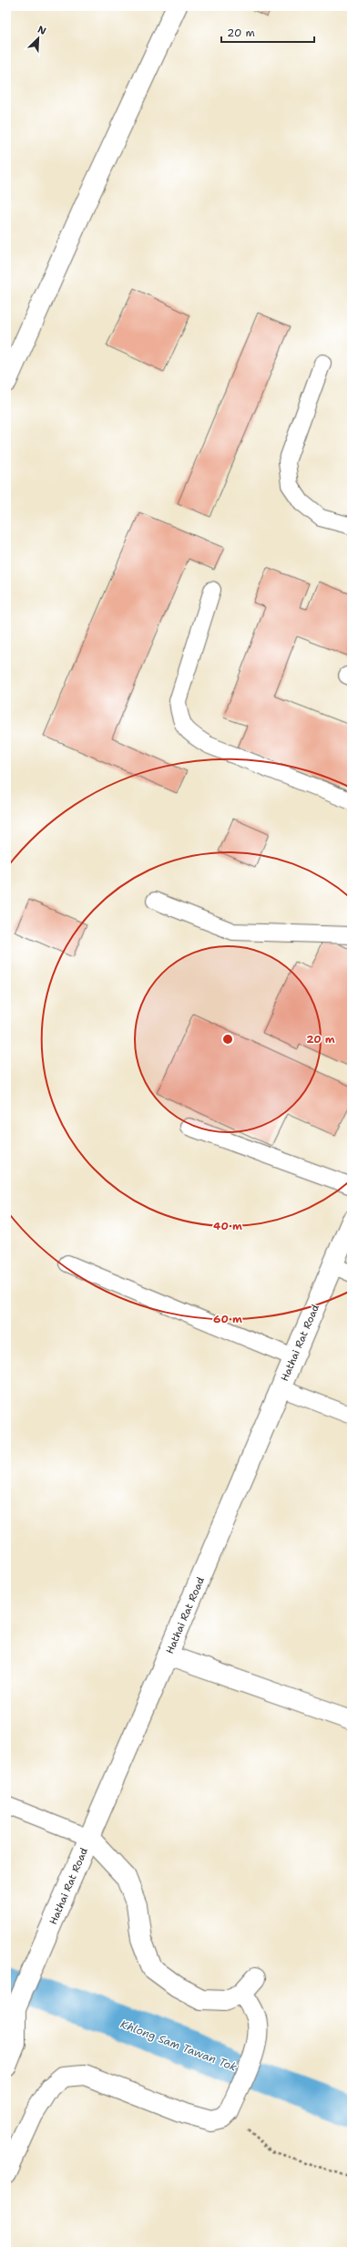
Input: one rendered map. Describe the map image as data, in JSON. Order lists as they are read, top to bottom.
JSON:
{
  "streets": {
    "street": ["Hathai Rat Road"]
  },
  "water": ["Khlong Sam Tawan Tok"],
  "scale_bar": "20 m",
  "north": "top right",
  "rings": ["20 m", "40 m", "60 m"]
}
